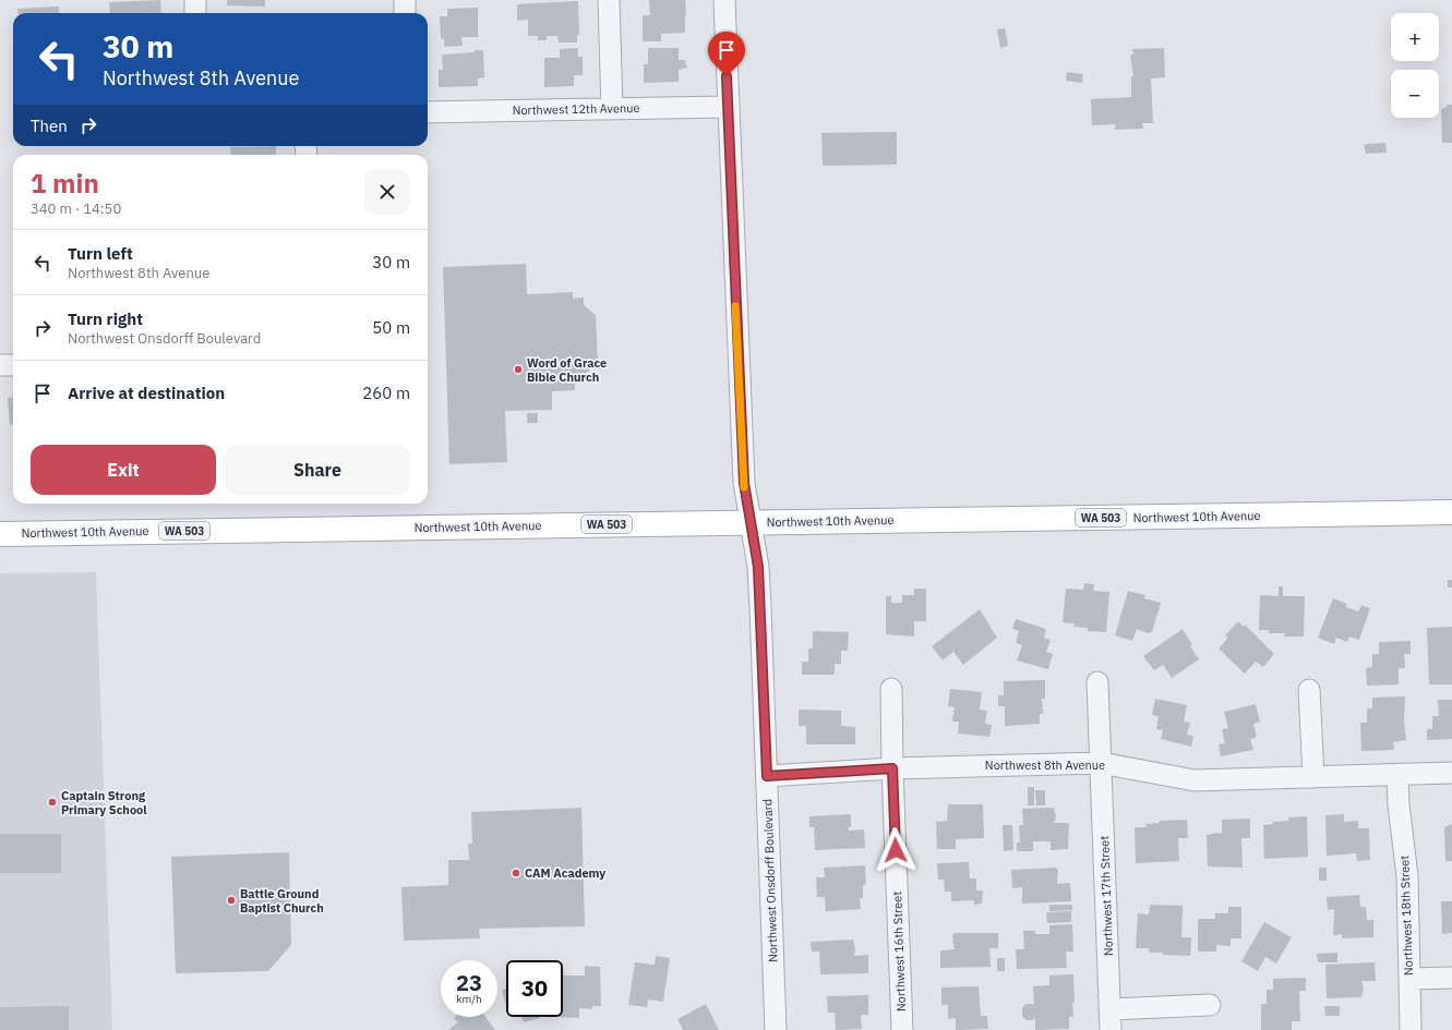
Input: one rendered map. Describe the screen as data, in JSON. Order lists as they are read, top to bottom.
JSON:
{
  "streets": {
    "main road": ["Northwest 10th Avenue", "WA 503"],
    "street": [
      "Northwest 12th Avenue",
      "Northwest 8th Avenue",
      "Northwest Onsdorff Boulevard",
      "Northwest 17th Street",
      "Northwest 18th Street",
      "Northwest 16th Street"
    ]
  },
  "crossings": [
    ["Northwest 12th Avenue", "Northwest Onsdorff Boulevard"],
    ["Northwest 10th Avenue", "Northwest Onsdorff Boulevard"],
    ["Northwest 8th Avenue", "Northwest Onsdorff Boulevard"],
    ["Northwest 8th Avenue", "Northwest 17th Street"],
    ["Northwest 8th Avenue", "Northwest 18th Street"],
    ["Northwest 8th Avenue", "Northwest 16th Street"]
  ],
  "places": [
    "Word of Grace Bible Church",
    "Captain Strong Primary School",
    "CAM Academy",
    "Battle Ground Baptist Church"
  ],
  "page": {
    "map_buttons": ["+", "−"],
    "turn": ["30 m", "Northwest 8th Avenue"],
    "then": "Then",
    "heading": ["1 min", "340 m · 14:50"],
    "list": [
      {
        "name": "Turn left",
        "note": "Northwest 8th Avenue",
        "value": "30 m"
      },
      {
        "name": "Turn right",
        "note": "Northwest Onsdorff Boulevard",
        "value": "50 m"
      },
      {
        "name": "Arrive at destination",
        "value": "260 m"
      }
    ],
    "buttons": ["Exit", "Share"],
    "speed": "23 km/h",
    "limit": "30"
  }
}
